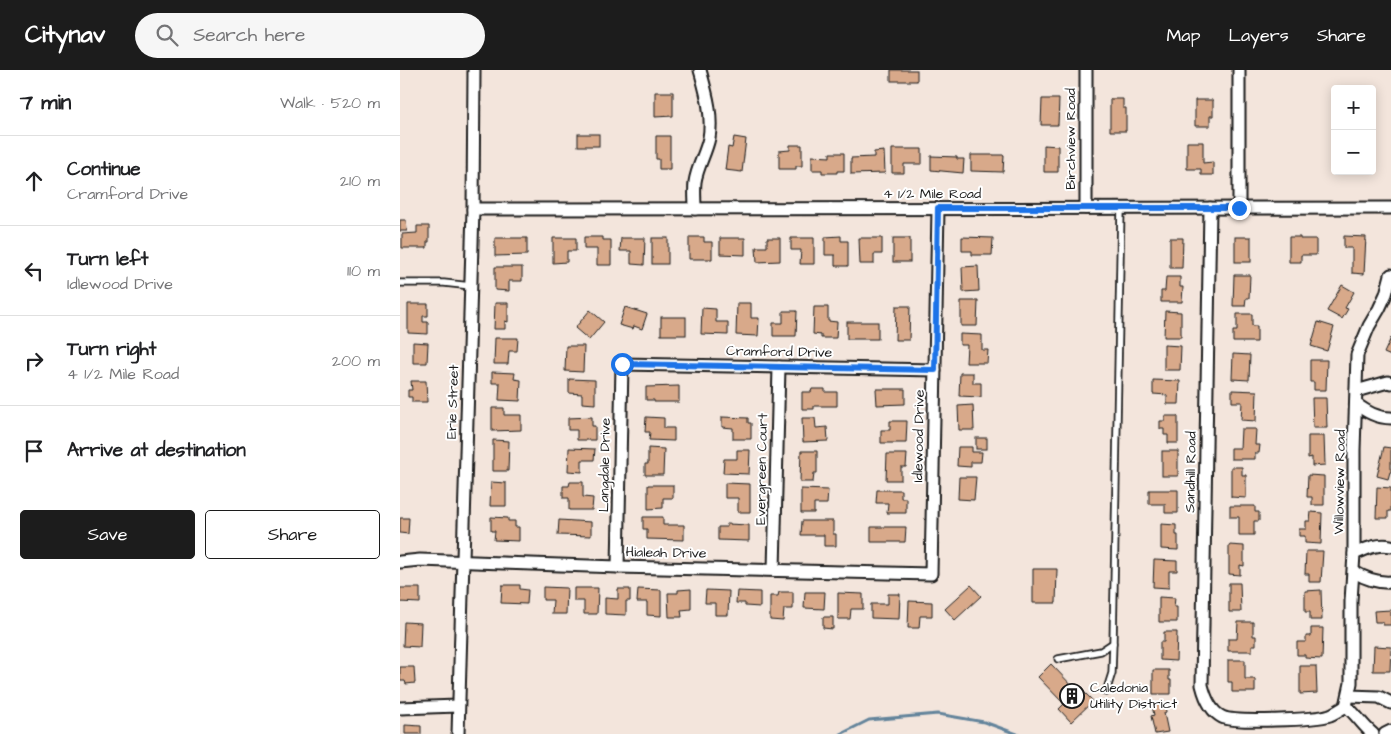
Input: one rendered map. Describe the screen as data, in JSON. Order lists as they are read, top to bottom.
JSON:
{
  "streets": {
    "street": [
      "Birchview Road",
      "4 1/2 Mile Road",
      "Cramford Drive",
      "Erie Street",
      "Idlewood Drive",
      "Langdale Drive",
      "Evergreen Court",
      "Sandhill Road",
      "Willowview Road",
      "Hialeah Drive"
    ]
  },
  "crossings": [
    ["Birchview Road", "4 1/2 Mile Road"],
    ["4 1/2 Mile Road", "Erie Street"],
    ["4 1/2 Mile Road", "Idlewood Drive"],
    ["4 1/2 Mile Road", "Sandhill Road"],
    ["Cramford Drive", "Idlewood Drive"],
    ["Cramford Drive", "Langdale Drive"],
    ["Cramford Drive", "Evergreen Court"],
    ["Erie Street", "Hialeah Drive"],
    ["Idlewood Drive", "Hialeah Drive"],
    ["Langdale Drive", "Hialeah Drive"],
    ["Evergreen Court", "Hialeah Drive"],
    ["Sandhill Road", "Willowview Road"]
  ],
  "places": {
    "building": ["Caledonia Utility District"]
  },
  "page": {
    "header": "Citynav",
    "search": "Search here",
    "nav": ["Map", "Layers", "Share"],
    "heading": ["7 min", "Walk · 520 m"],
    "map_buttons": ["+", "−"],
    "list": [
      ["Continue", "Cramford Drive", "210 m"],
      ["Turn left", "Idlewood Drive", "110 m"],
      ["Turn right", "4 1/2 Mile Road", "200 m"],
      "Arrive at destination"
    ],
    "buttons": ["Save", "Share"]
  }
}
